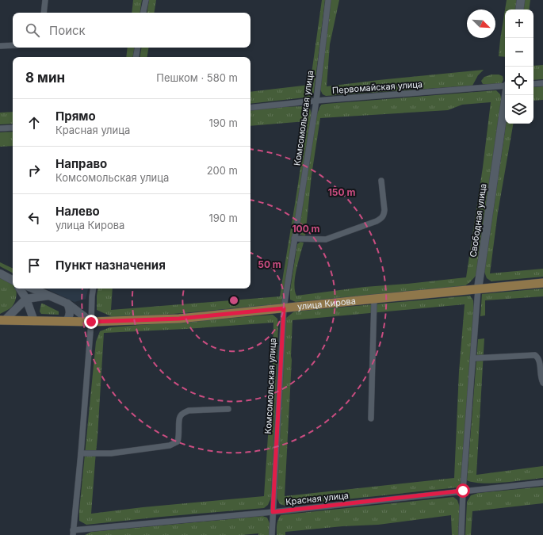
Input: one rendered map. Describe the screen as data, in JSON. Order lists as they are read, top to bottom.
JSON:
{
  "streets": {
    "main road": ["улица Кирова"],
    "street": [
      "Первомайская улица",
      "Комсомольская улица",
      "Свободная улица",
      "Красная улица"
    ]
  },
  "crossings": [
    ["Первомайская улица", "Комсомольская улица"],
    ["Комсомольская улица", "улица Кирова"],
    ["Комсомольская улица", "Красная улица"],
    ["Свободная улица", "улица Кирова"],
    ["Свободная улица", "Красная улица"]
  ],
  "north": "bottom right",
  "page": {
    "map_buttons": ["+", "−"],
    "search": "Поиск",
    "heading": ["8 мин", "Пешком · 580 m"],
    "list": [
      ["Прямо", "Красная улица", "190 m"],
      ["Направо", "Комсомольская улица", "200 m"],
      ["Налево", "улица Кирова", "190 m"],
      "Пункт назначения"
    ]
  },
  "rings": ["150 m", "100 m", "50 m"]
}
